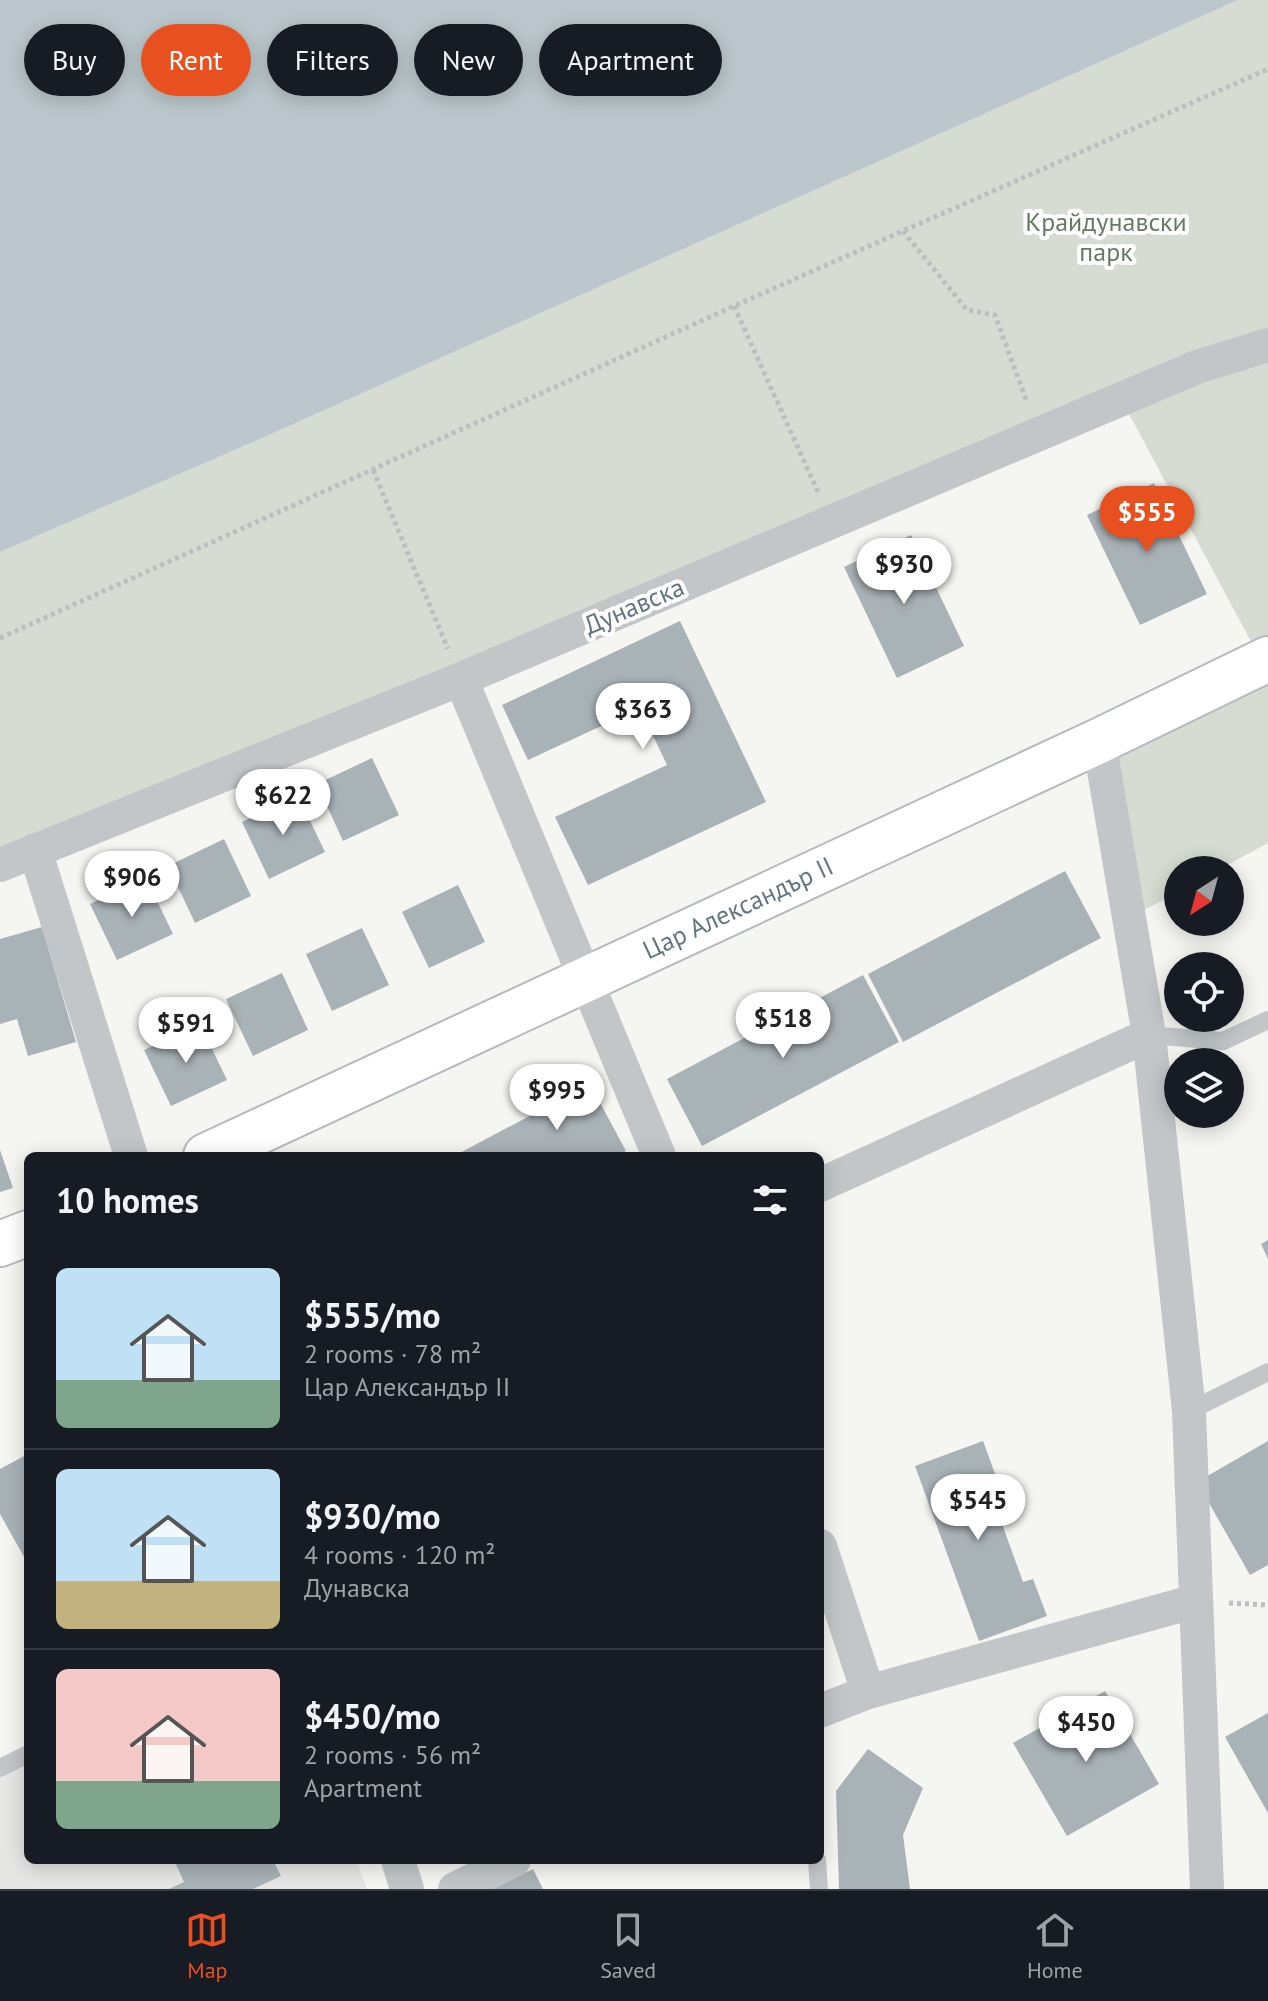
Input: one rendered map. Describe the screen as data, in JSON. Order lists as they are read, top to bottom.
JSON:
{
  "streets": {
    "street": ["Дунавска", "Цар Александър II"]
  },
  "parks": ["Крайдунавски парк"],
  "north": "bottom left",
  "page": {
    "chip": [
      "Buy",
      "Rent",
      "Filters",
      "New",
      "Apartment"
    ],
    "price": [
      "$555",
      "$930",
      "$363",
      "$622",
      "$906",
      "$518",
      "$591",
      "$995",
      "$545",
      "$450"
    ],
    "heading": "10 homes",
    "list": [
      {
        "name": "$555/mo",
        "note": "2 rooms · 78 m² · Цар Александър II"
      },
      {
        "name": "$930/mo",
        "note": "4 rooms · 120 m² · Дунавска"
      },
      {
        "name": "$450/mo",
        "note": "2 rooms · 56 m² · Apartment"
      }
    ],
    "tabs": ["Map", "Saved", "Home"]
  }
}
